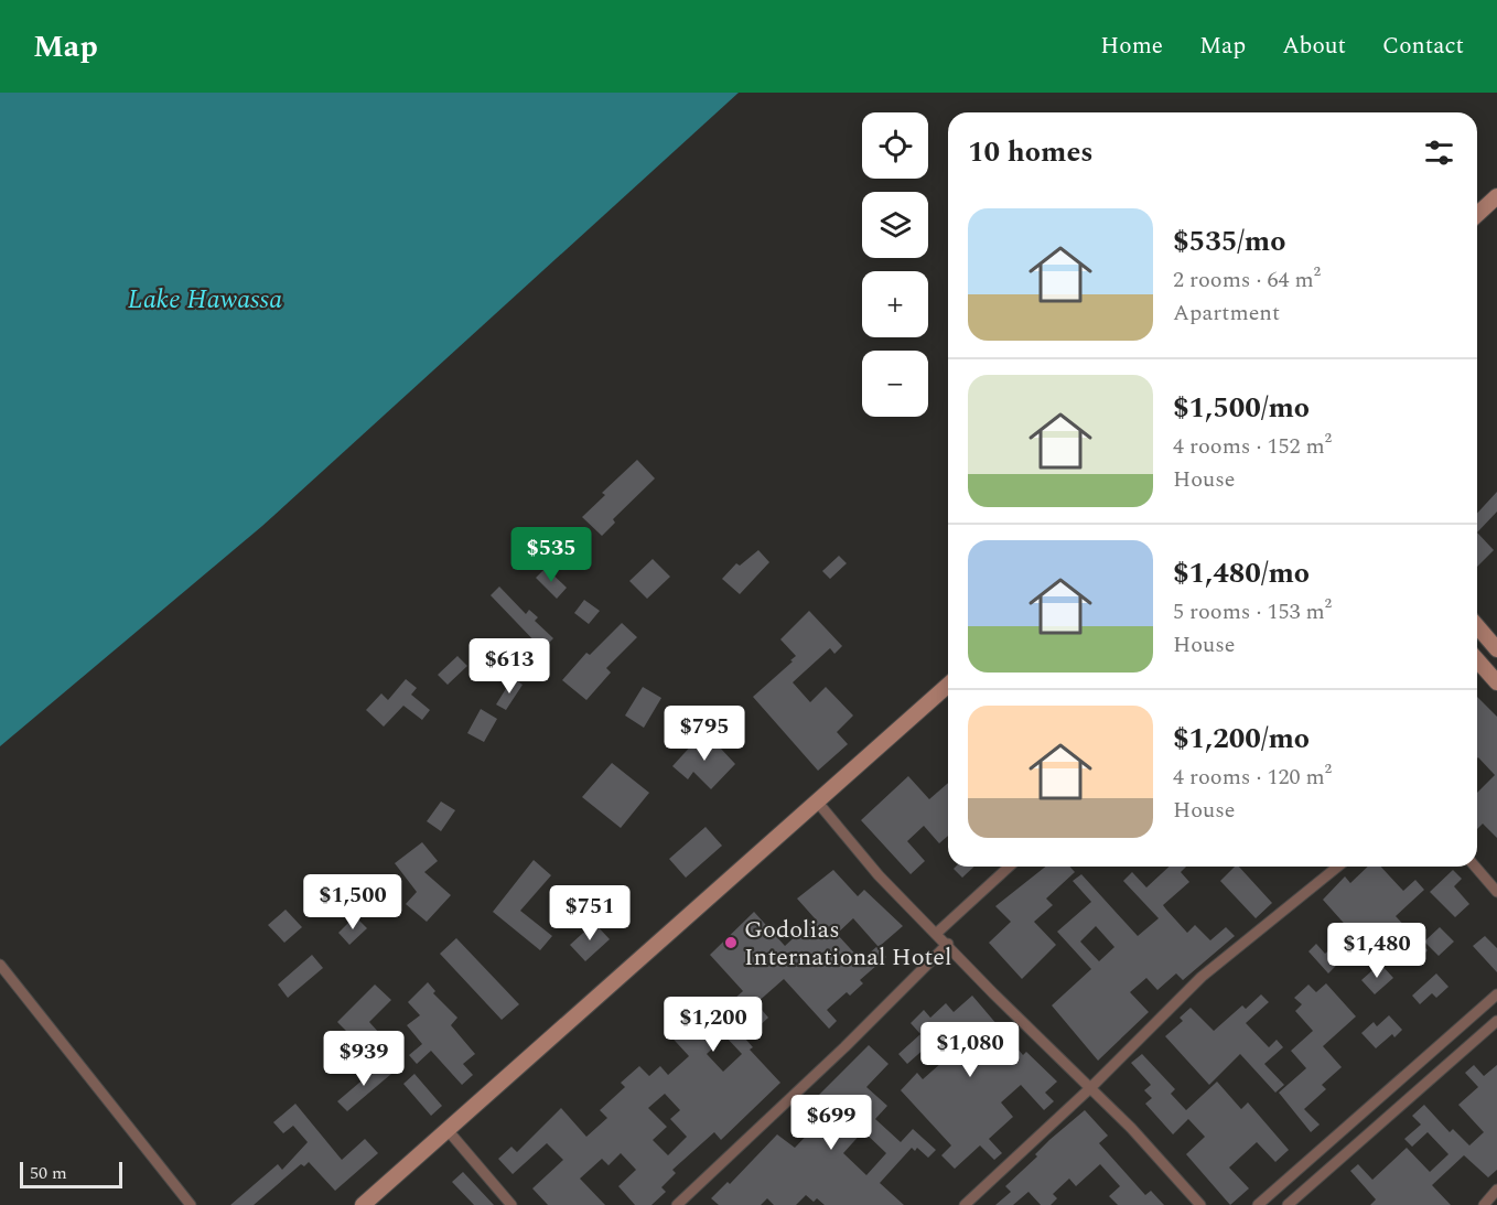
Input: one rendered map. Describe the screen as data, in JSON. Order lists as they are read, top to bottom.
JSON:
{
  "water": ["Lake Hawassa"],
  "places": ["Godolias International Hotel"],
  "scale_bar": "50 m",
  "page": {
    "header": "Map",
    "nav": [
      "Home",
      "Map",
      "About",
      "Contact"
    ],
    "map_buttons": ["+", "−"],
    "heading": "10 homes",
    "list": [
      {
        "name": "$535/mo",
        "note": "2 rooms · 64 m² · Apartment"
      },
      {
        "name": "$1,500/mo",
        "note": "4 rooms · 152 m² · House"
      },
      {
        "name": "$1,480/mo",
        "note": "5 rooms · 153 m² · House"
      },
      {
        "name": "$1,200/mo",
        "note": "4 rooms · 120 m² · House"
      }
    ],
    "price": [
      "$535",
      "$613",
      "$795",
      "$1,500",
      "$751",
      "$1,480",
      "$1,200",
      "$1,080",
      "$939",
      "$699"
    ],
    "scale": "50 m"
  }
}
